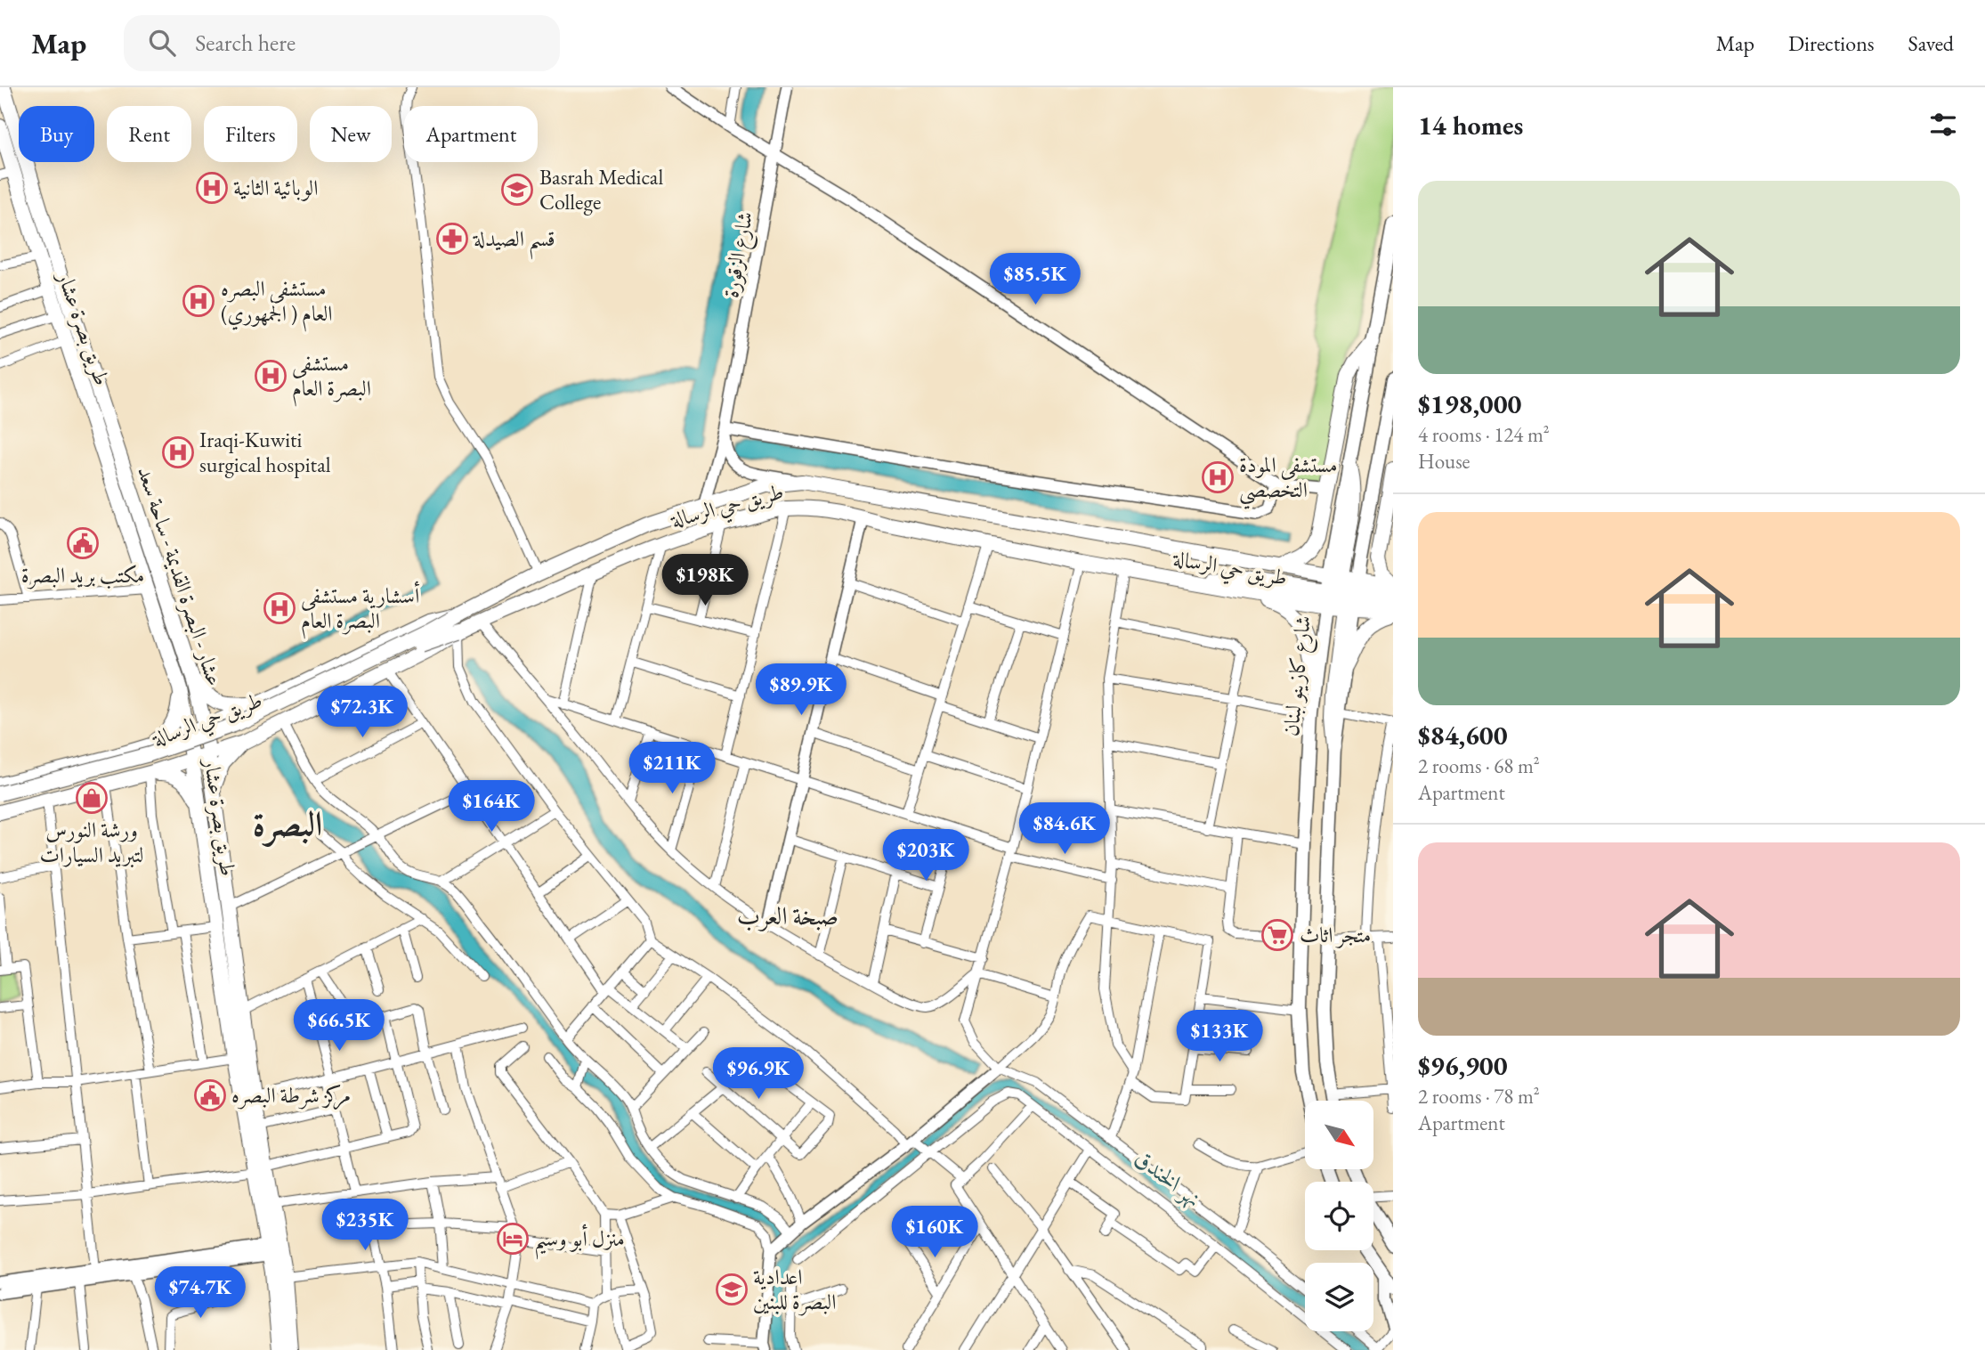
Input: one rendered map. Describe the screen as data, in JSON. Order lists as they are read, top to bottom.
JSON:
{
  "streets": {
    "main road": [
      "طريق بصرة عشار",
      "طريق حي الرسالة",
      "عشار - البصرة القديمة - ساحة سعد",
      "شارع كازينو لبنان"
    ],
    "street": ["شارع الزقورة"]
  },
  "crossings": [
    ["شارع الزقورة", "طريق حي الرسالة"],
    ["طريق بصرة عشار", "طريق حي الرسالة"],
    ["طريق بصرة عشار", "عشار - البصرة القديمة - ساحة سعد"],
    ["طريق حي الرسالة", "عشار - البصرة القديمة - ساحة سعد"],
    ["طريق حي الرسالة", "شارع كازينو لبنان"]
  ],
  "districts": ["البصرة", "صبخة العرب"],
  "water": ["نهر الخندق"],
  "places": {
    "hospital": [
      "الوبائية الثانية",
      "مستشفى البصره العام ( الجمهوري)",
      "مستشفى البصرة العام",
      "Iraqi-Kuwiti surgical hospital",
      "مستشفى المودة التخصصي",
      "أسشارية مستشفى البصرة العام"
    ],
    "school or university": ["Basrah Medical College", "اعدادية البصرة للبنين"],
    "pharmacy": ["قسم الصيدلة"],
    "public building": ["مكتب بريد البصرة", "مركز شرطة البصره"],
    "shop": ["ورشة النورس لتبريد السيارات"],
    "supermarket": ["متجر اثاث"],
    "hotel": ["منزل أبو وسيم"]
  },
  "north": "bottom right",
  "page": {
    "header": "Map",
    "search": "Search here",
    "nav": ["Map", "Directions", "Saved"],
    "heading": "14 homes",
    "chip": [
      "Buy",
      "Rent",
      "Filters",
      "New",
      "Apartment"
    ],
    "list": [
      {
        "name": "$198,000",
        "note": "4 rooms · 124 m² · House"
      },
      {
        "name": "$84,600",
        "note": "2 rooms · 68 m² · Apartment"
      },
      {
        "name": "$96,900",
        "note": "2 rooms · 78 m² · Apartment"
      }
    ],
    "price": [
      "$85.5K",
      "$198K",
      "$89.9K",
      "$72.3K",
      "$211K",
      "$164K",
      "$84.6K",
      "$203K",
      "$66.5K",
      "$133K",
      "$96.9K",
      "$235K",
      "$160K",
      "$74.7K"
    ]
  }
}
